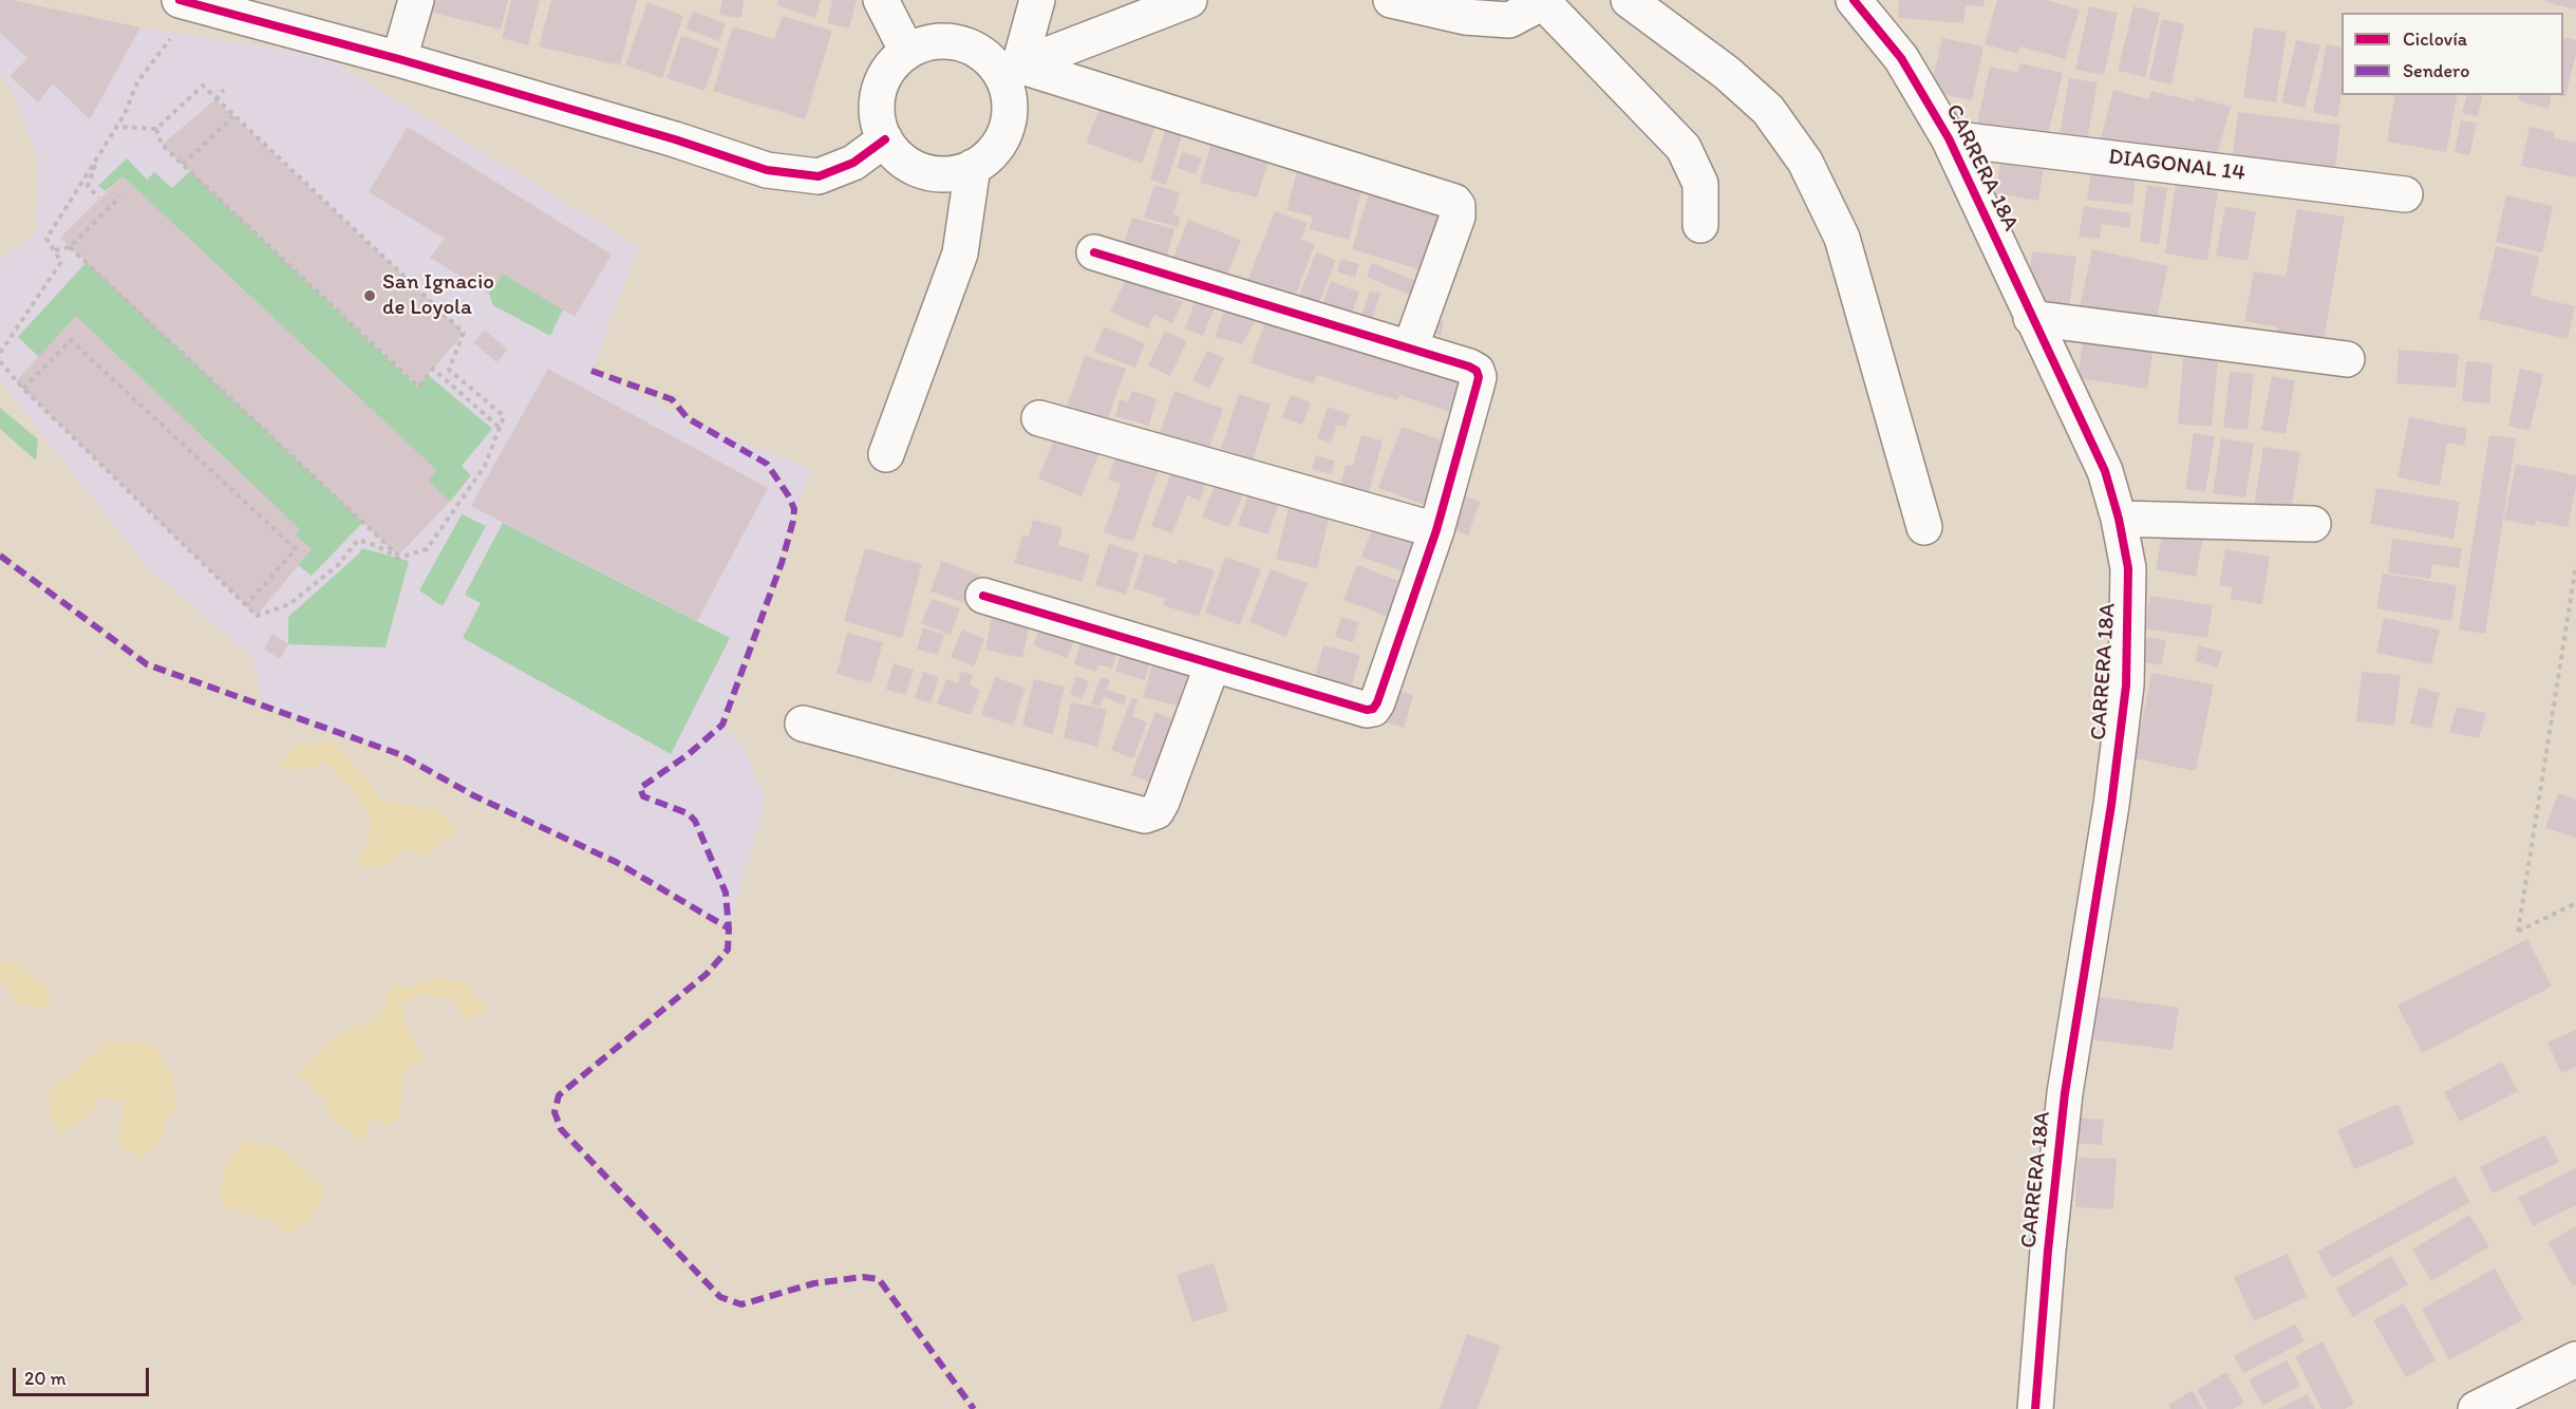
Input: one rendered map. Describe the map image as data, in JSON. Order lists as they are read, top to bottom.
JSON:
{
  "streets": {
    "street": ["DIAGONAL 14", "CARRERA 18A"]
  },
  "crossings": [
    ["DIAGONAL 14", "CARRERA 18A"]
  ],
  "places": ["San Ignacio de Loyola"],
  "legend": ["Ciclovía", "Sendero"],
  "scale_bar": "20 m"
}
